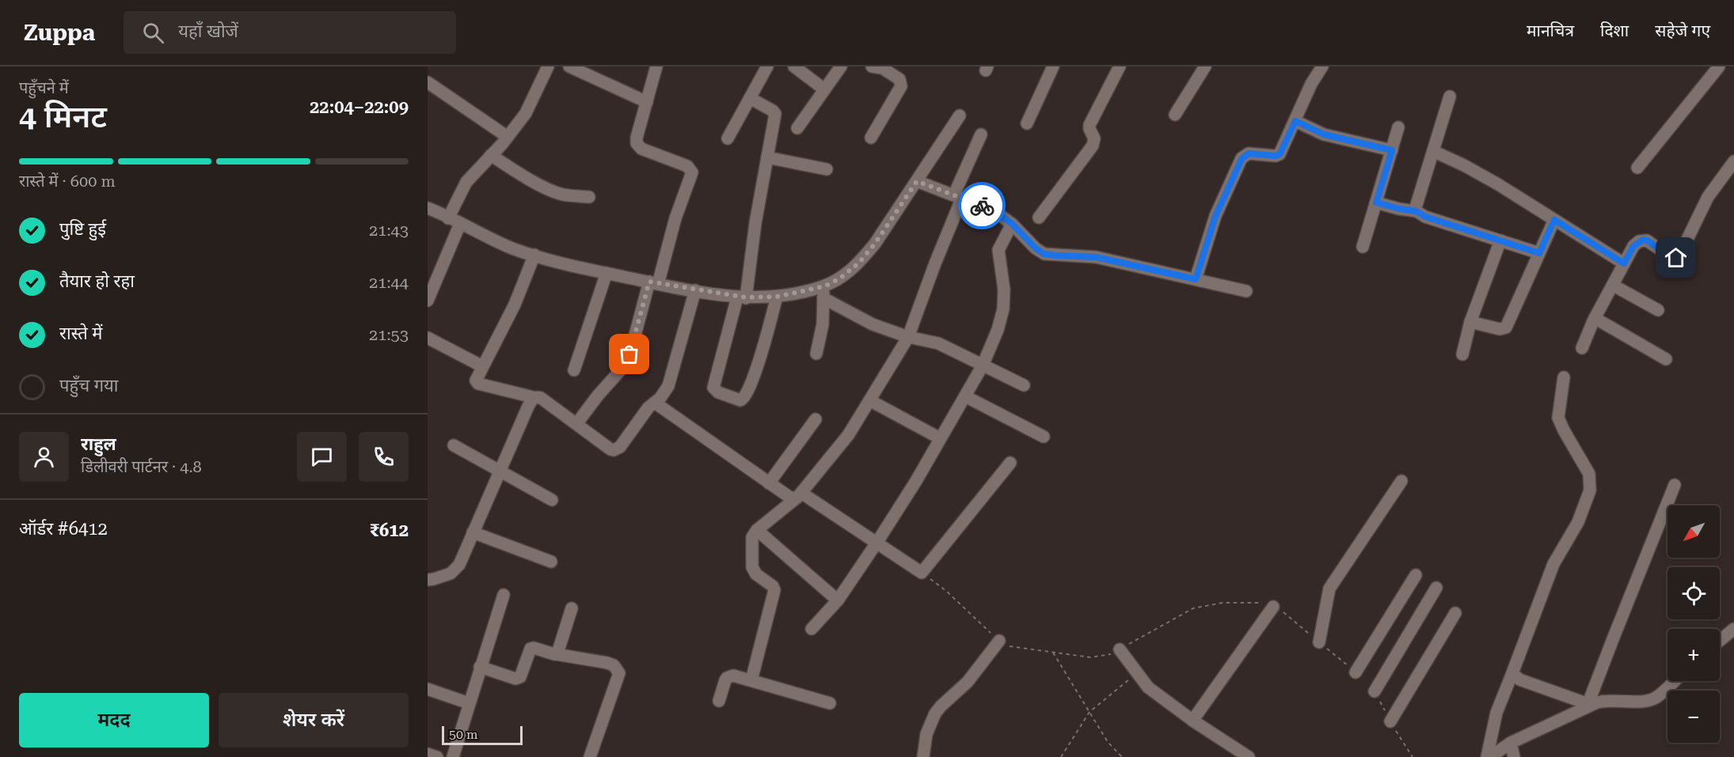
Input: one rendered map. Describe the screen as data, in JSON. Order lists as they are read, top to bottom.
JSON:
{
  "scale_bar": "50 m",
  "north": "bottom left",
  "page": {
    "header": "Zuppa",
    "search": "यहाँ खोजें",
    "nav": ["मानचित्र", "दिशा", "सहेजे गए"],
    "heading": ["4 मिनट", "पहुँचने में", "22:04–22:09"],
    "panel": [
      "राहुल",
      "डिलीवरी पार्टनर · 4.8",
      "ऑर्डर #6412",
      "₹612"
    ],
    "bar": "रास्ते में · 600 m",
    "list": [
      ["पुष्टि हुई", "21:43"],
      ["तैयार हो रहा", "21:44"],
      ["रास्ते में", "21:53"],
      "पहुँच गया"
    ],
    "map_buttons": ["+", "−"],
    "buttons": ["मदद", "शेयर करें"],
    "scale": "50 m"
  }
}
